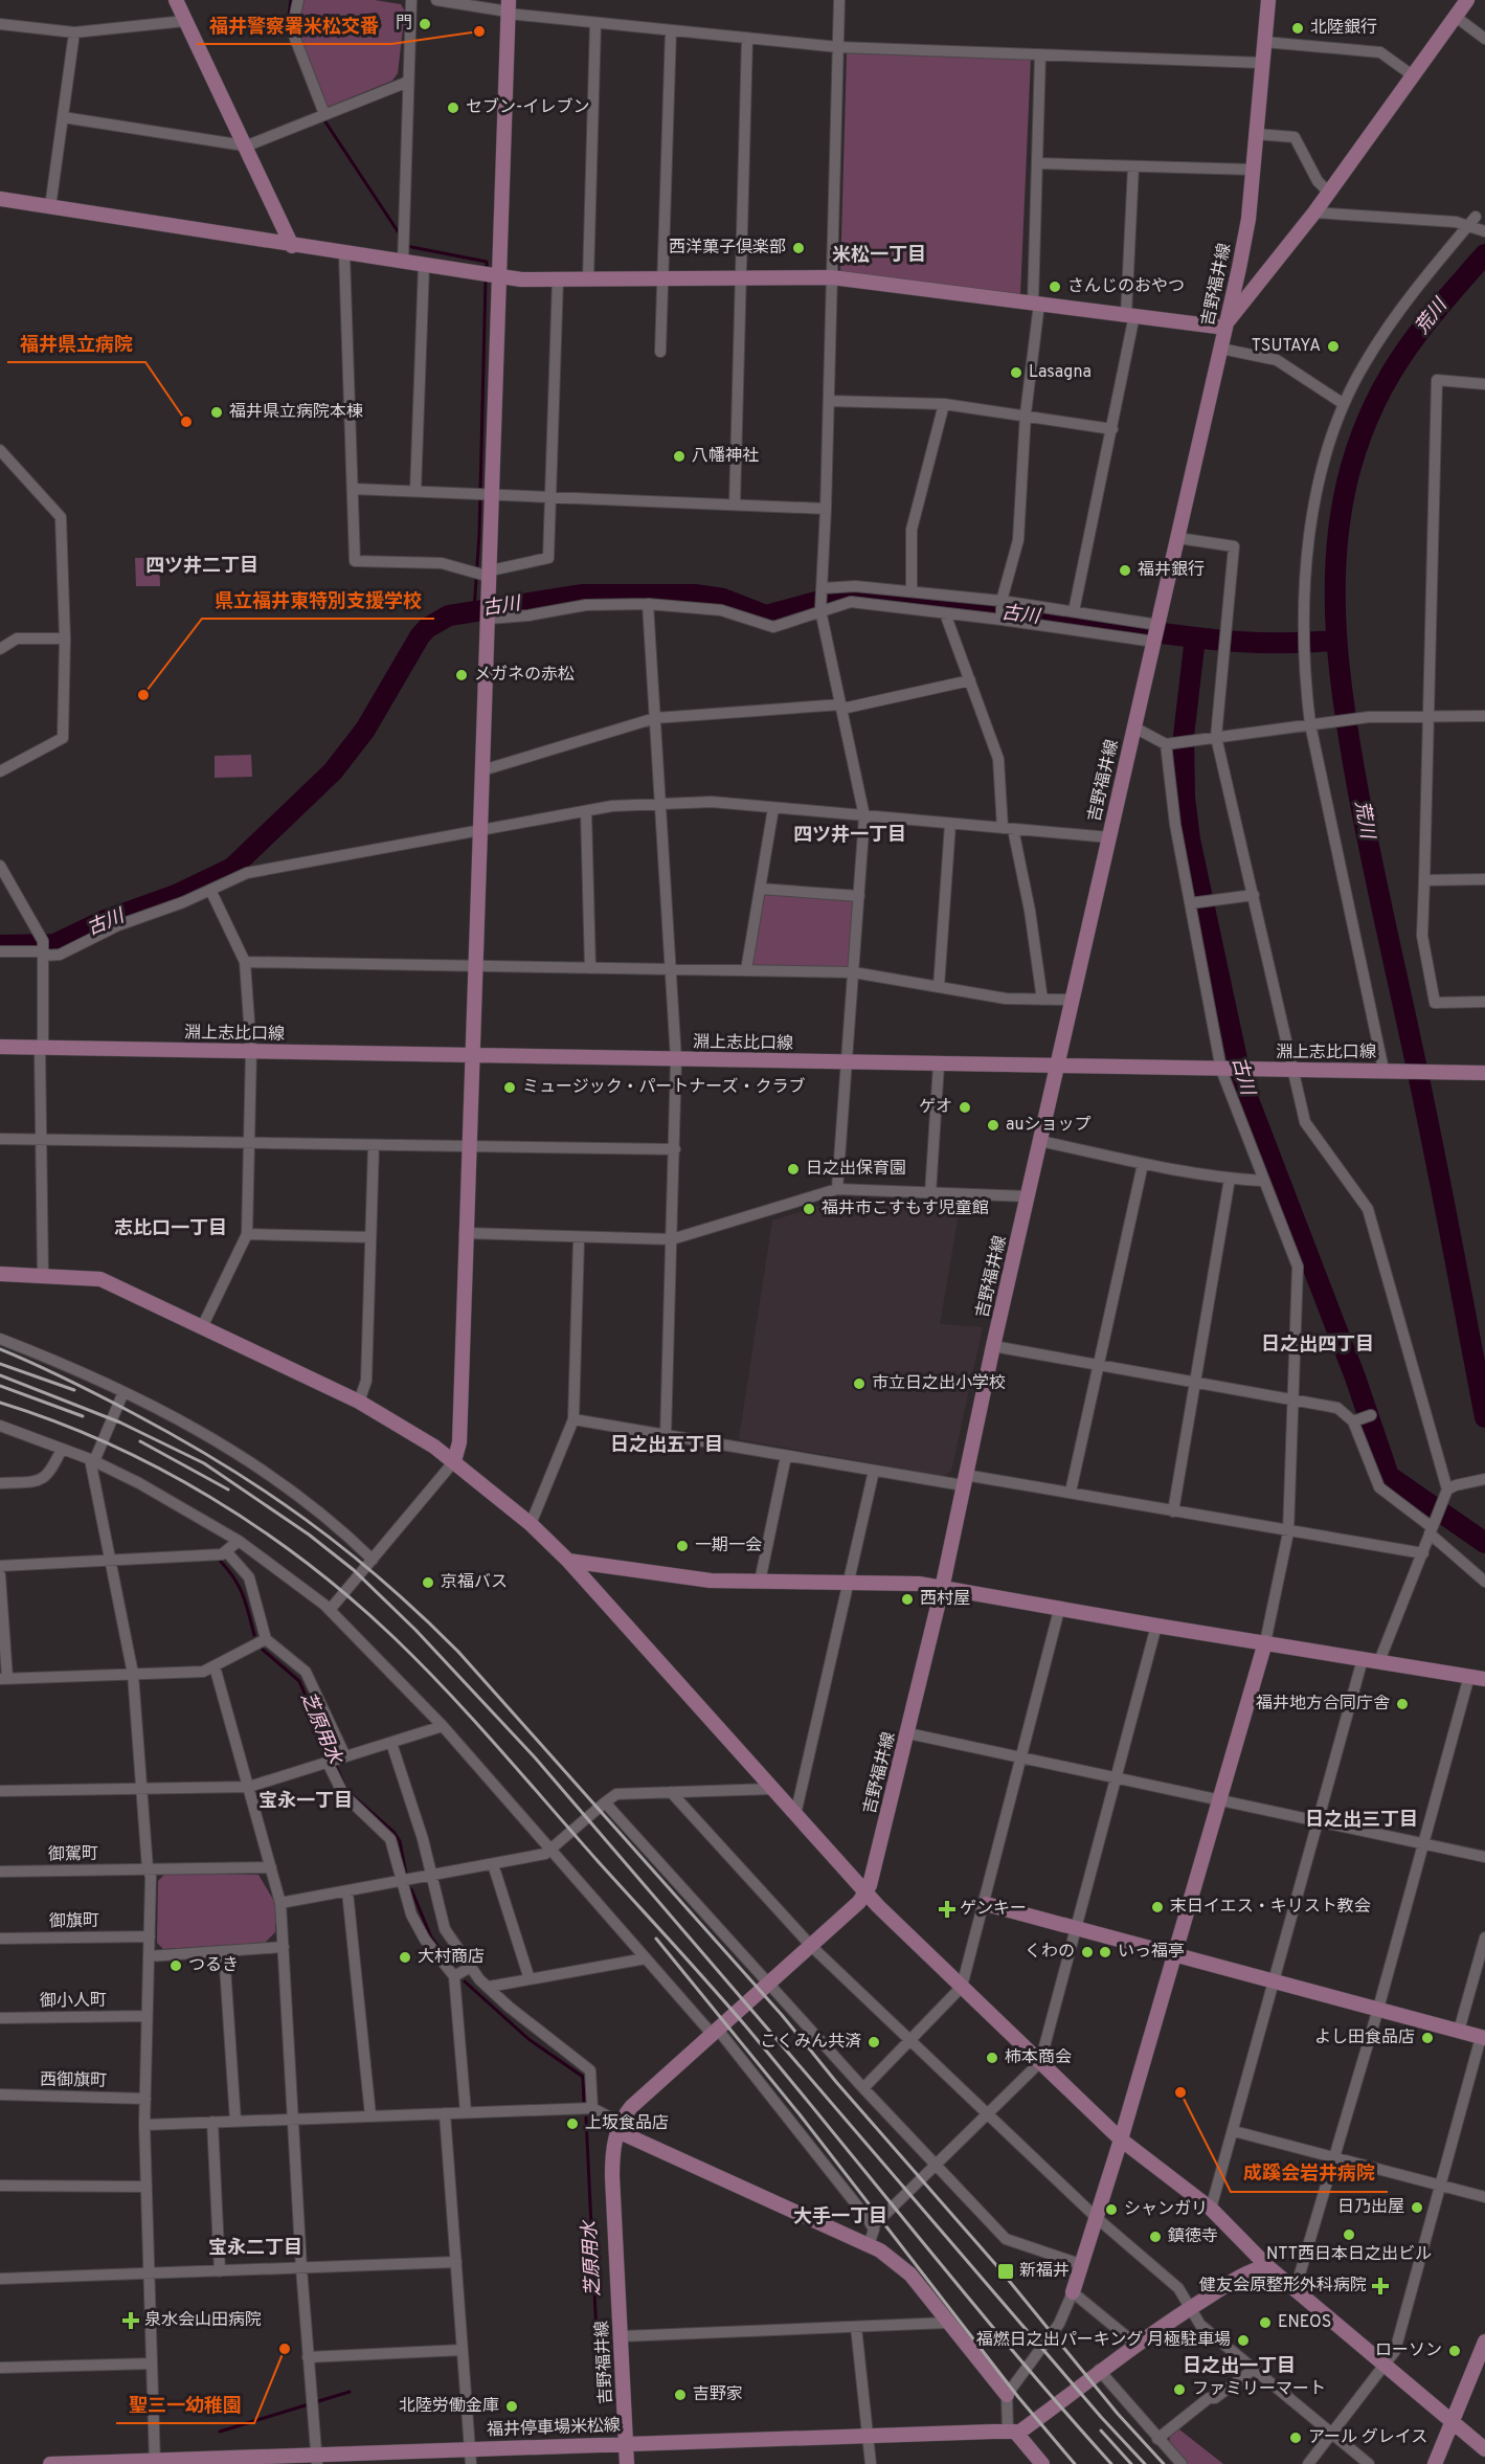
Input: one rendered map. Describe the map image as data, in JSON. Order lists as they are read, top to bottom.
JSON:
{
  "streets": {
    "street": [
      "吉野福井線",
      "淵上志比口線",
      "御駕町",
      "御旗町",
      "御小人町",
      "西御旗町",
      "福井停車場米松線"
    ]
  },
  "crossings": [
    ["吉野福井線", "淵上志比口線"],
    ["吉野福井線", "福井停車場米松線"]
  ],
  "districts": [
    "米松一丁目",
    "四ツ井二丁目",
    "四ツ井一丁目",
    "志比口一丁目",
    "日之出四丁目",
    "日之出五丁目",
    "宝永一丁目",
    "日之出三丁目",
    "大手一丁目",
    "宝永二丁目",
    "日之出一丁目"
  ],
  "water": ["荒川", "古川", "芝原用水"],
  "places": {
    "other": [
      "門",
      "北陸銀行",
      "福井警察署米松交番",
      "セブン-イレブン",
      "西洋菓子倶楽部",
      "さんじのおやつ",
      "TSUTAYA",
      "Lasagna",
      "福井県立病院本棟",
      "福井県立病院",
      "八幡神社",
      "福井銀行",
      "メガネの赤松",
      "県立福井東特別支援学校",
      "ミュージック・パートナーズ・クラブ",
      "ゲオ",
      "auショップ",
      "日之出保育園",
      "福井市こすもす児童館",
      "市立日之出小学校",
      "一期一会",
      "京福バス",
      "西村屋",
      "福井地方合同庁舎",
      "末日イエス・キリスト教会",
      "くわの",
      "いっ福亭",
      "大村商店",
      "つるき",
      "よし田食品店",
      "こくみん共済",
      "柿本商会",
      "成蹊会岩井病院",
      "上坂食品店",
      "日乃出屋",
      "シャンガリ",
      "NTT西日本日之出ビル",
      "鎮徳寺",
      "ENEOS",
      "福燃日之出パーキング 月極駐車場",
      "聖三一幼稚園",
      "ローソン",
      "ファミリーマート",
      "吉野家",
      "北陸労働金庫",
      "アール グレイス"
    ],
    "health": ["ゲンキー", "健友会原整形外科病院", "泉水会山田病院"],
    "transit": ["新福井"]
  }
}
